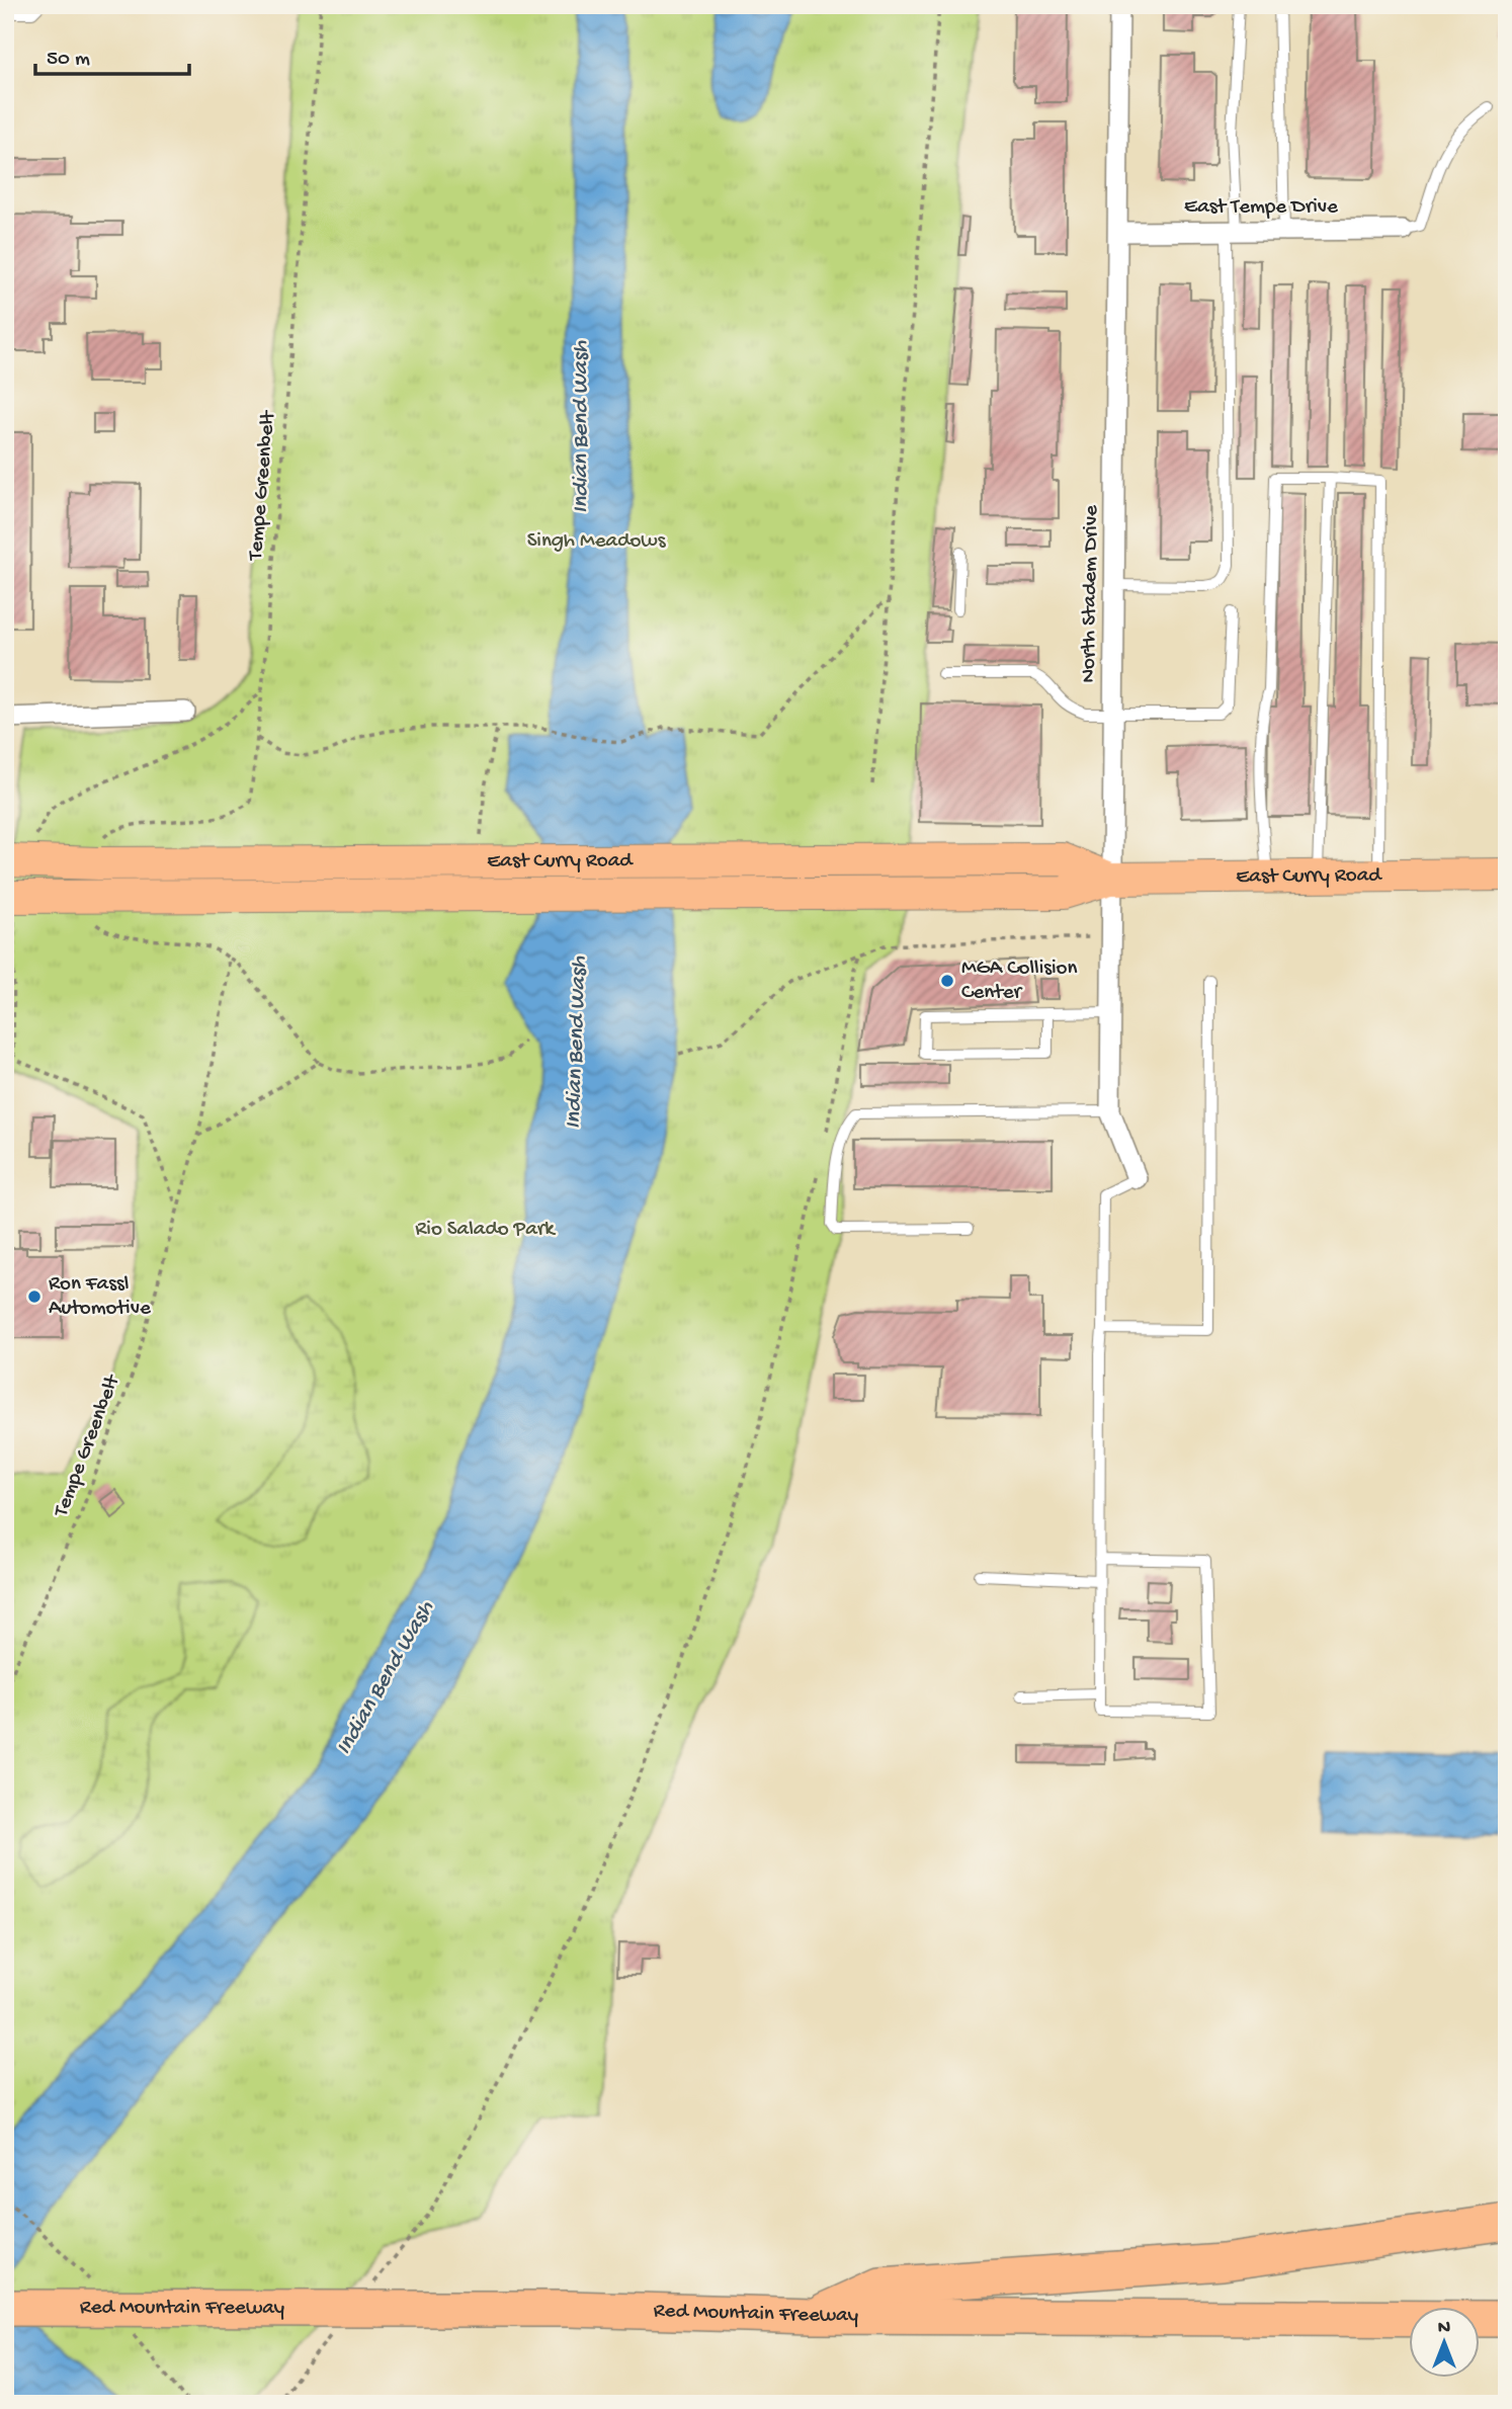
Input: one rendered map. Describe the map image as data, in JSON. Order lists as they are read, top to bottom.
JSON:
{
  "streets": {
    "highway": ["Red Mountain Freeway"],
    "main road": ["East Curry Road"],
    "street": ["East Tempe Drive", "North Stadem Drive"],
    "path": ["Tempe Greenbelt"]
  },
  "crossings": [
    ["East Tempe Drive", "North Stadem Drive"],
    ["North Stadem Drive", "East Curry Road"]
  ],
  "water": ["Indian Bend Wash"],
  "parks": ["Singh Meadows", "Rio Salado Park"],
  "places": ["MGA Collision Center", "Ron Fassl Automotive"],
  "scale_bar": "50 m",
  "north": "top"
}
